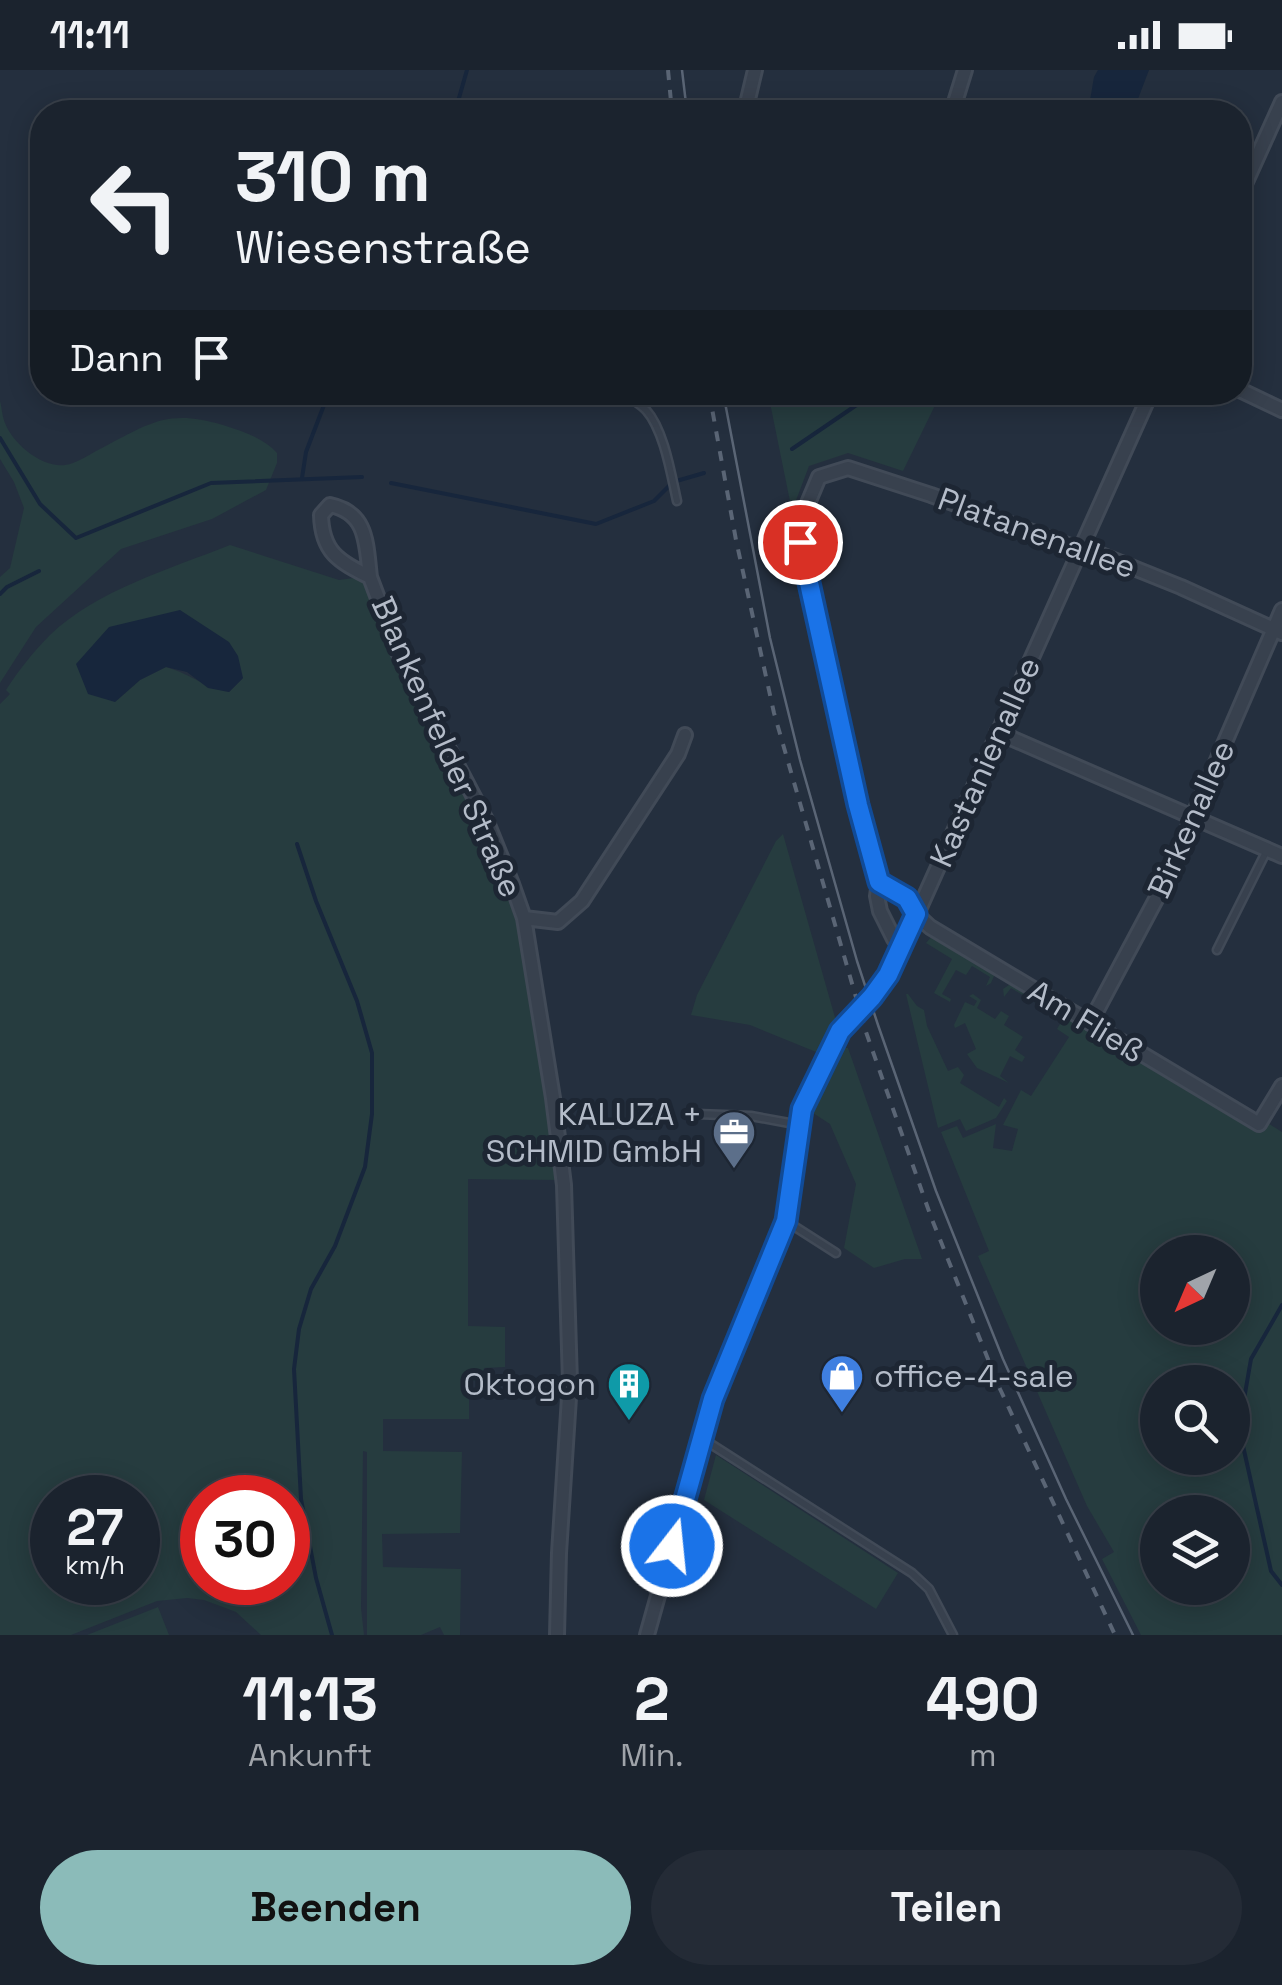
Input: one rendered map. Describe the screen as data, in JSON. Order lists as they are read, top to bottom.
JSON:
{
  "streets": {
    "street": [
      "Platanenallee",
      "Blankenfelder Straße",
      "Kastanienallee",
      "Birkenallee",
      "Am Fließ"
    ]
  },
  "crossings": [
    ["Platanenallee", "Kastanienallee"],
    ["Platanenallee", "Birkenallee"],
    ["Platanenallee", "Am Fließ"],
    ["Kastanienallee", "Am Fließ"],
    ["Birkenallee", "Am Fließ"]
  ],
  "places": {
    "office": ["KALUZA + SCHMID GmbH"],
    "shop": ["office-4-sale"],
    "building": ["Oktogon"]
  },
  "north": "bottom left",
  "page": {
    "status": "11:11",
    "turn": ["310 m", "Wiesenstraße"],
    "then": "Dann",
    "speed": "27 km/h",
    "limit": "30",
    "eta": [
      "11:13",
      "Ankunft",
      "2",
      "Min.",
      "490",
      "m"
    ],
    "buttons": ["Beenden", "Teilen"]
  }
}
